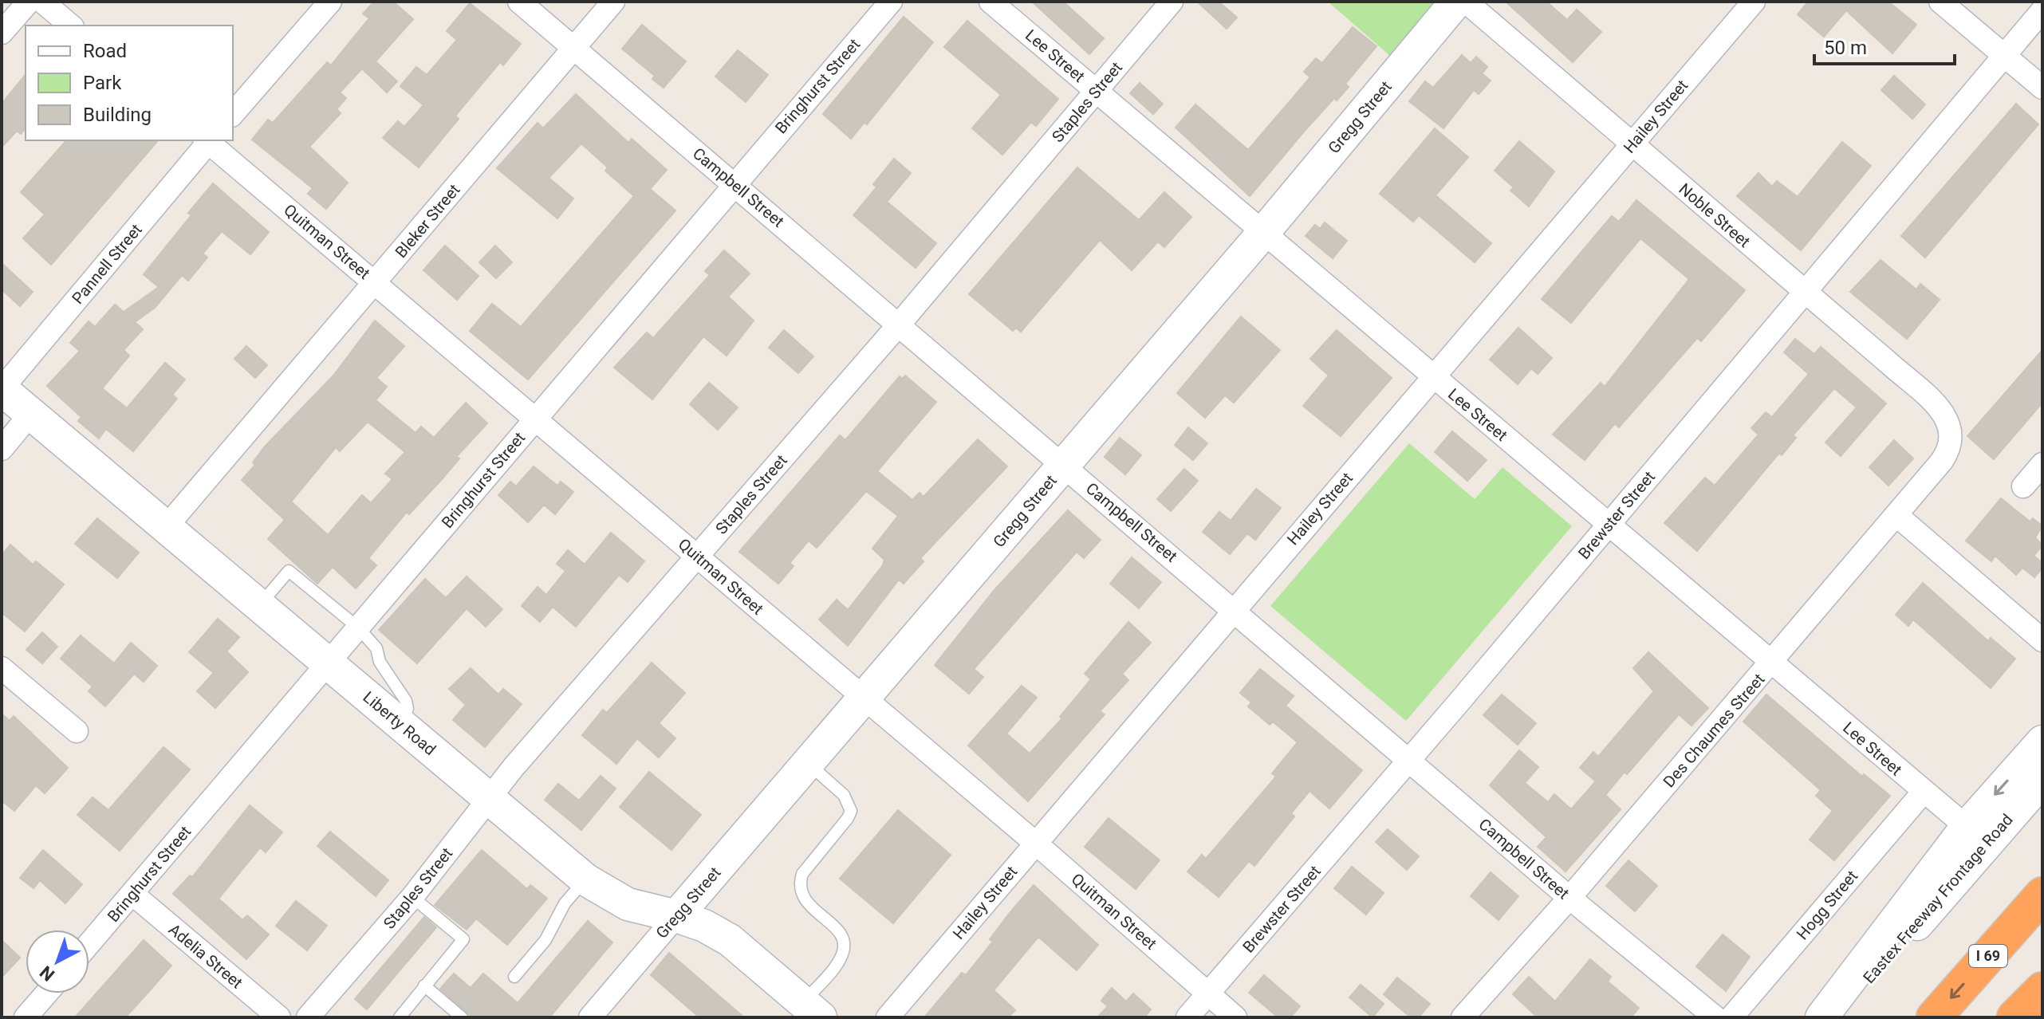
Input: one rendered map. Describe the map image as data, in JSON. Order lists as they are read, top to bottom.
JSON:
{
  "streets": {
    "highway": ["I 69"],
    "main road": ["Gregg Street", "Liberty Road", "Eastex Freeway Frontage Road"],
    "street": [
      "Lee Street",
      "Bringhurst Street",
      "Staples Street",
      "Hailey Street",
      "Campbell Street",
      "Noble Street",
      "Bleker Street",
      "Quitman Street",
      "Pannell Street",
      "Brewster Street",
      "Des Chaumes Street",
      "Hogg Street",
      "Adelia Street"
    ]
  },
  "crossings": [
    ["Lee Street", "Staples Street"],
    ["Lee Street", "Hailey Street"],
    ["Lee Street", "Gregg Street"],
    ["Lee Street", "Brewster Street"],
    ["Lee Street", "Des Chaumes Street"],
    ["Lee Street", "Hogg Street"],
    ["Bringhurst Street", "Campbell Street"],
    ["Bringhurst Street", "Quitman Street"],
    ["Bringhurst Street", "Liberty Road"],
    ["Bringhurst Street", "Adelia Street"],
    ["Staples Street", "Campbell Street"],
    ["Staples Street", "Quitman Street"],
    ["Staples Street", "Liberty Road"],
    ["Hailey Street", "Campbell Street"],
    ["Hailey Street", "Noble Street"],
    ["Hailey Street", "Quitman Street"],
    ["Gregg Street", "Campbell Street"],
    ["Gregg Street", "Quitman Street"],
    ["Gregg Street", "Liberty Road"],
    ["Campbell Street", "Bleker Street"],
    ["Campbell Street", "Brewster Street"],
    ["Campbell Street", "Des Chaumes Street"],
    ["Noble Street", "Brewster Street"],
    ["Noble Street", "Des Chaumes Street"],
    ["Bleker Street", "Quitman Street"],
    ["Bleker Street", "Liberty Road"],
    ["Quitman Street", "Pannell Street"],
    ["Quitman Street", "Brewster Street"],
    ["Pannell Street", "Liberty Road"]
  ],
  "legend": ["Road", "Park", "Building"],
  "scale_bar": "50 m",
  "north": "bottom left"
}
